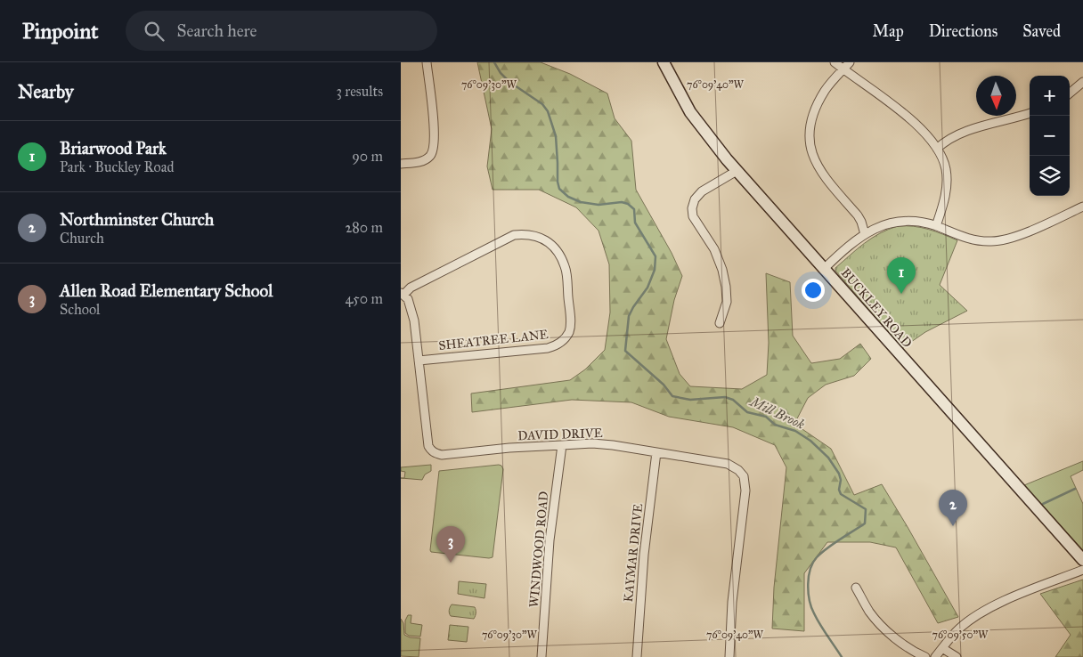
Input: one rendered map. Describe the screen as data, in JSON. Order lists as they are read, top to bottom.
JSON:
{
  "streets": {
    "street": [
      "BUCKLEY ROAD",
      "SHEATREE LANE",
      "DAVID DRIVE",
      "WINDWOOD ROAD",
      "KAYMAR DRIVE"
    ]
  },
  "crossings": [
    ["SHEATREE LANE", "DAVID DRIVE"],
    ["DAVID DRIVE", "WINDWOOD ROAD"],
    ["DAVID DRIVE", "KAYMAR DRIVE"]
  ],
  "water": ["Mill Brook"],
  "north": "bottom",
  "page": {
    "header": "Pinpoint",
    "search": "Search here",
    "nav": ["Map", "Directions", "Saved"],
    "heading": ["Nearby", "3 results"],
    "map_buttons": ["+", "−"],
    "list": [
      {
        "mark": "1",
        "name": "Briarwood Park",
        "note": "Park · Buckley Road",
        "value": "90 m"
      },
      {
        "mark": "2",
        "name": "Northminster Church",
        "note": "Church",
        "value": "280 m"
      },
      {
        "mark": "3",
        "name": "Allen Road Elementary School",
        "note": "School",
        "value": "450 m"
      }
    ],
    "pins": ["1", "2", "3"]
  },
  "coordinates": ["76°09'30\"W", "76°09'40\"W", "76°09'50\"W"]
}
